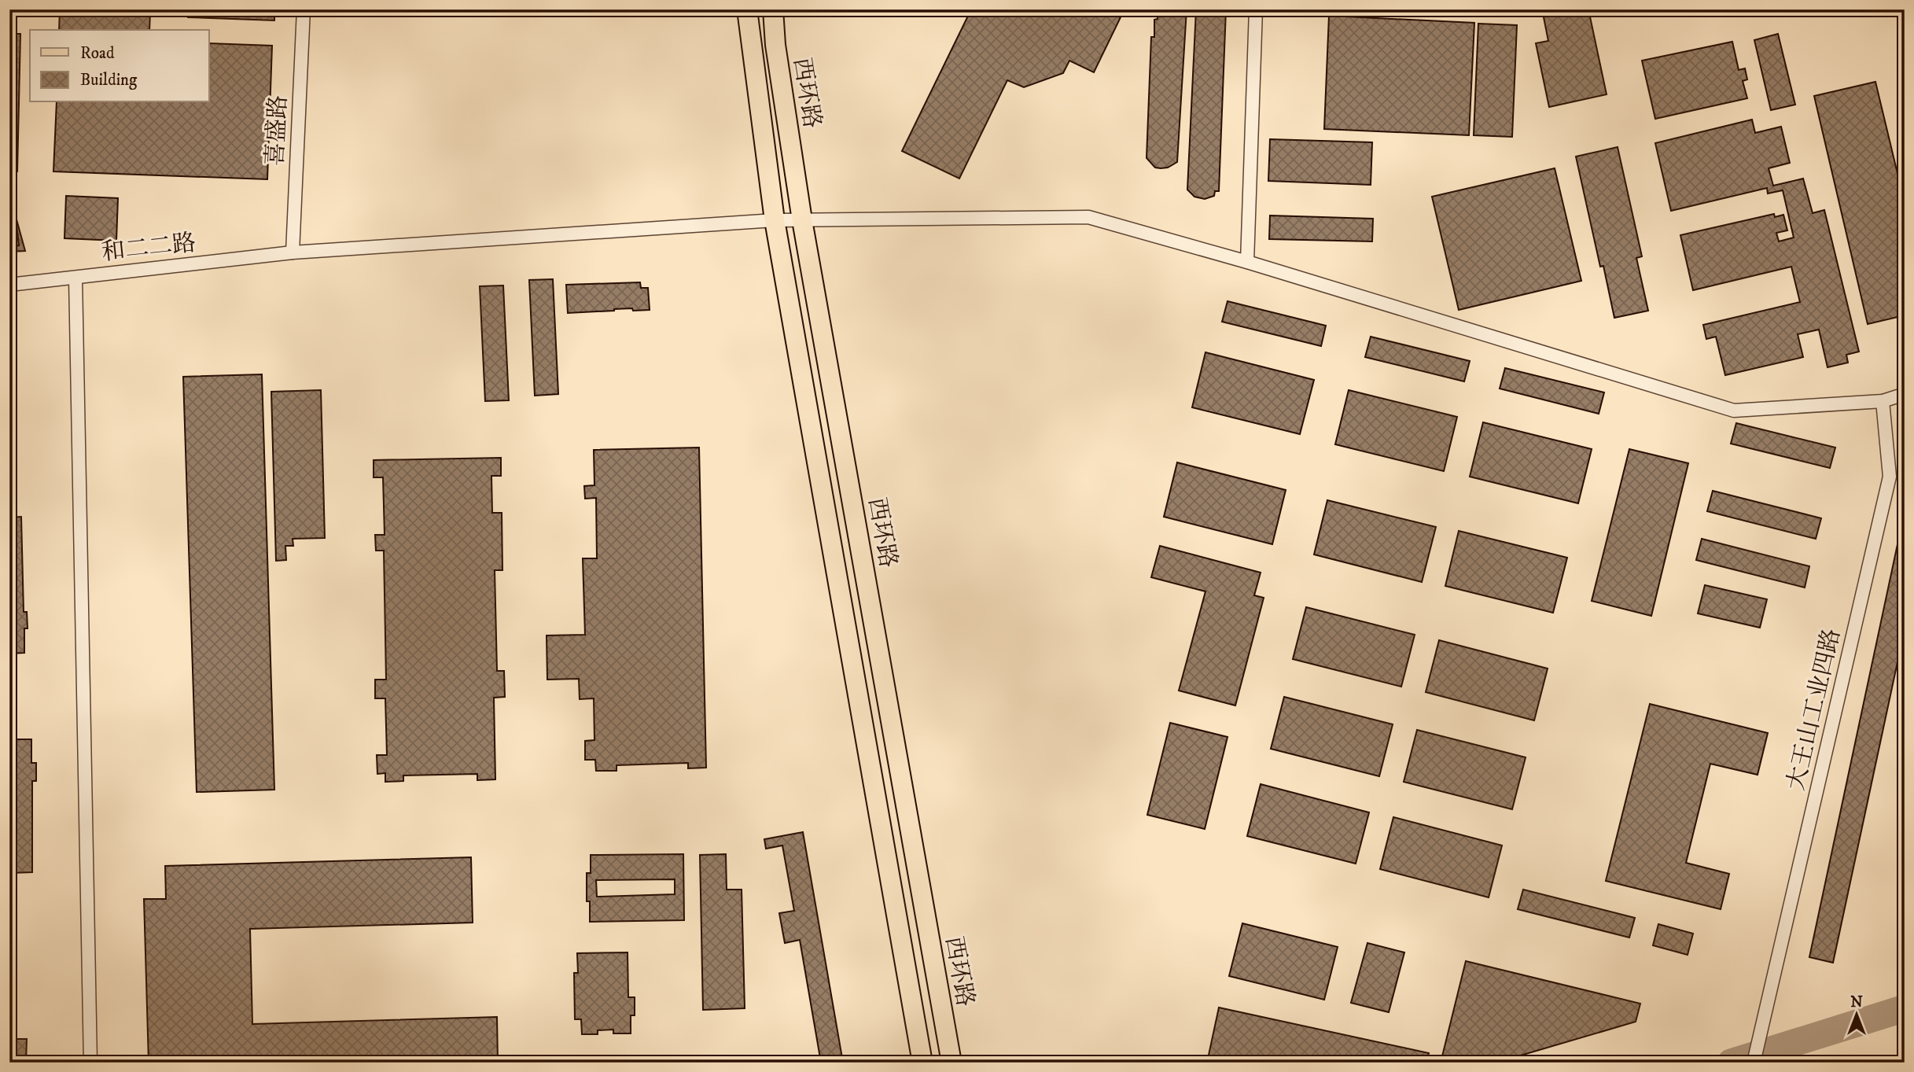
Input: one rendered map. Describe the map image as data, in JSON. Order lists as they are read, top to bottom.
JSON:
{
  "streets": {
    "main road": ["西环路"],
    "street": ["喜盛路", "和二二路", "大王山工业四路"]
  },
  "crossings": [
    ["西环路", "和二二路"],
    ["喜盛路", "和二二路"],
    ["和二二路", "大王山工业四路"]
  ],
  "legend": ["Road", "Building"],
  "north": "top"
}
